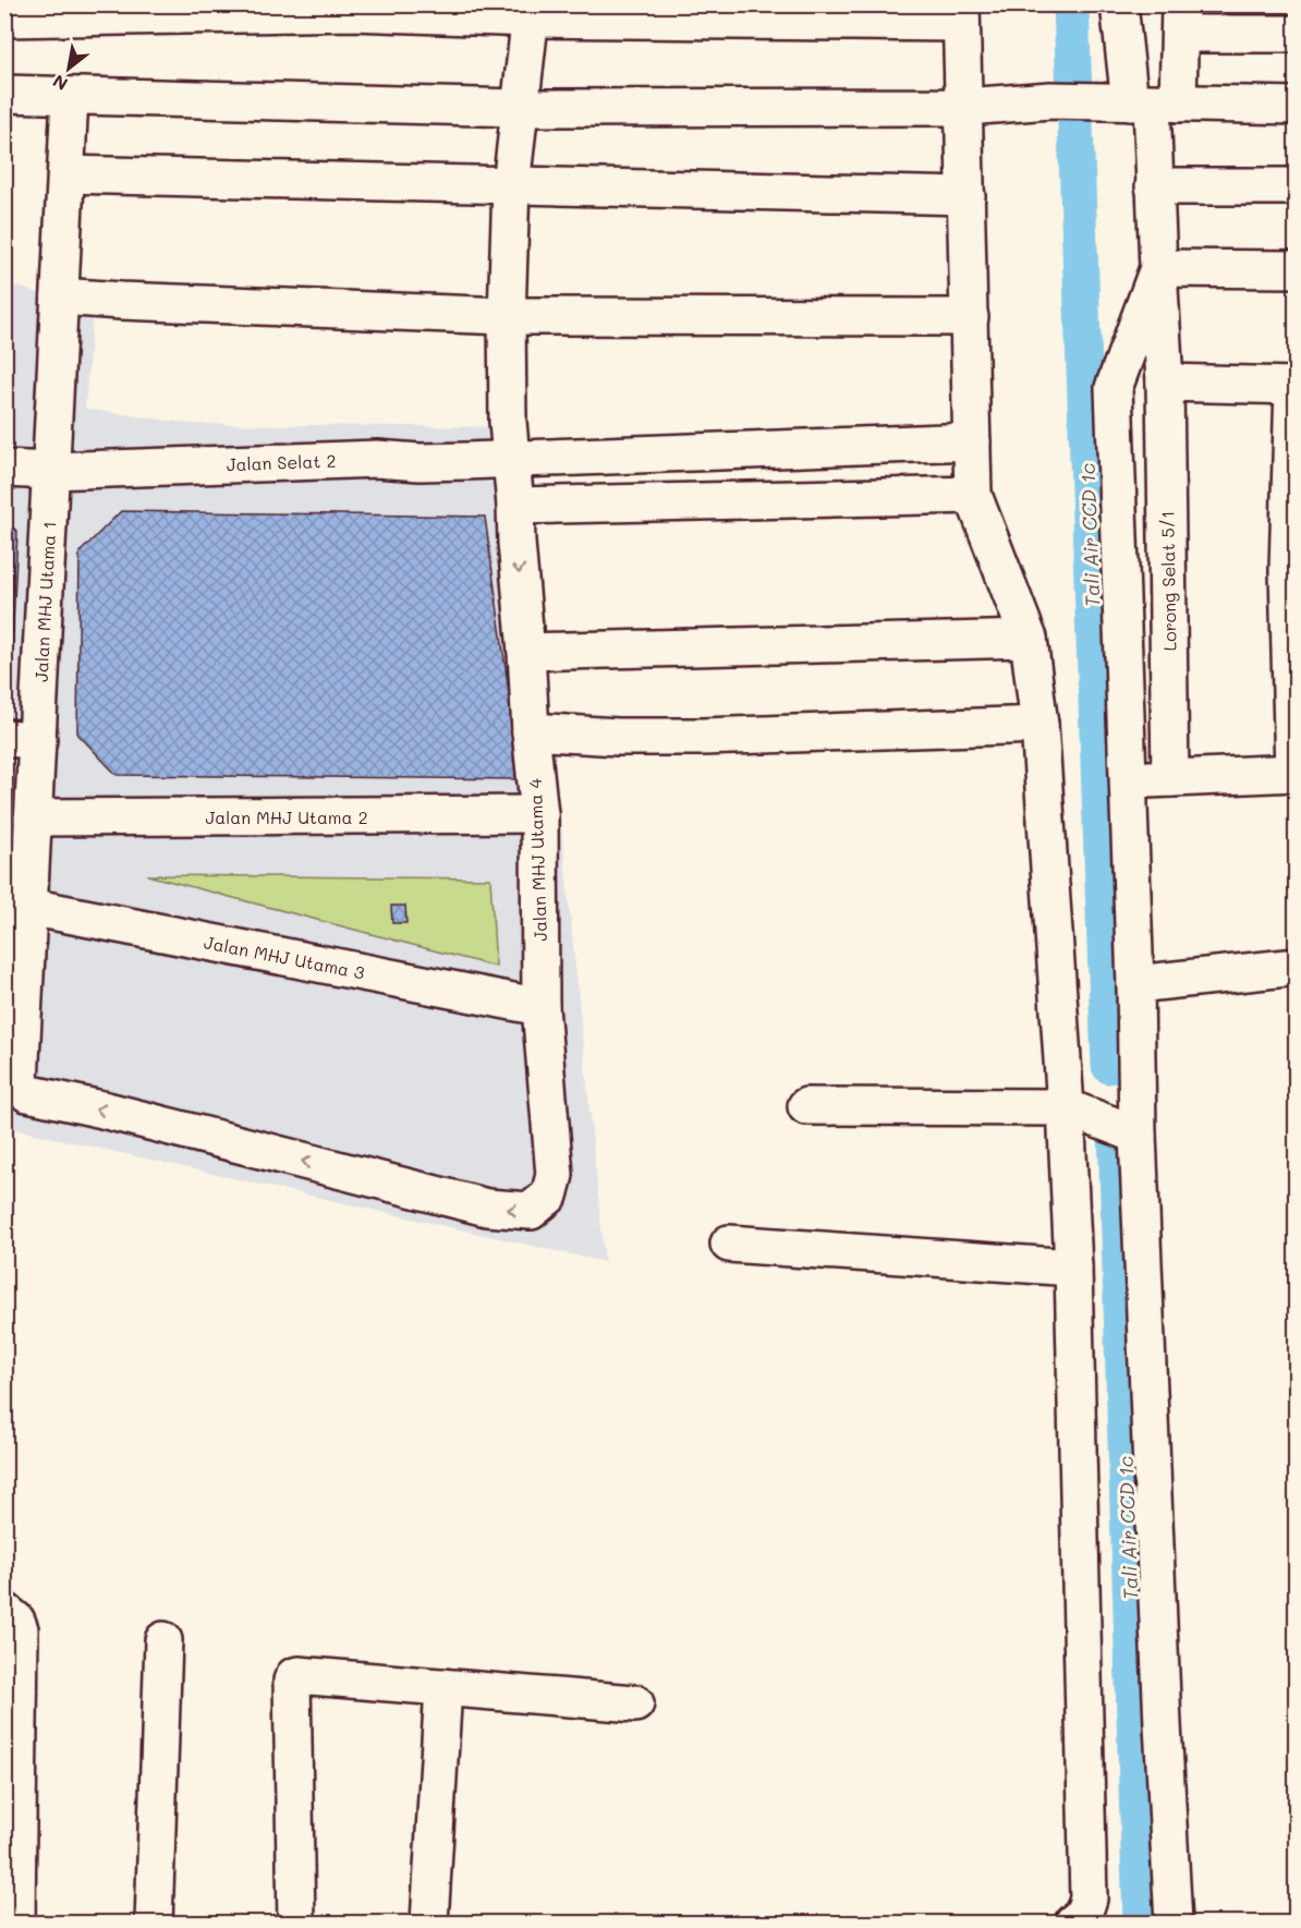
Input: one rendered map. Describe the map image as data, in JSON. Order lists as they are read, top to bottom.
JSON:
{
  "streets": {
    "street": [
      "Jalan Selat 2",
      "Lorong Selat 5/1",
      "Jalan MHJ Utama 1",
      "Jalan MHJ Utama 2",
      "Jalan MHJ Utama 4",
      "Jalan MHJ Utama 3"
    ]
  },
  "crossings": [
    ["Jalan Selat 2", "Jalan MHJ Utama 1"],
    ["Jalan Selat 2", "Jalan MHJ Utama 4"],
    ["Jalan MHJ Utama 1", "Jalan MHJ Utama 2"],
    ["Jalan MHJ Utama 1", "Jalan MHJ Utama 4"],
    ["Jalan MHJ Utama 1", "Jalan MHJ Utama 3"],
    ["Jalan MHJ Utama 2", "Jalan MHJ Utama 4"],
    ["Jalan MHJ Utama 4", "Jalan MHJ Utama 3"]
  ],
  "one_way": ["Jalan MHJ Utama 1"],
  "water": ["Tali Air CCD 1c"],
  "north": "bottom left"
}
